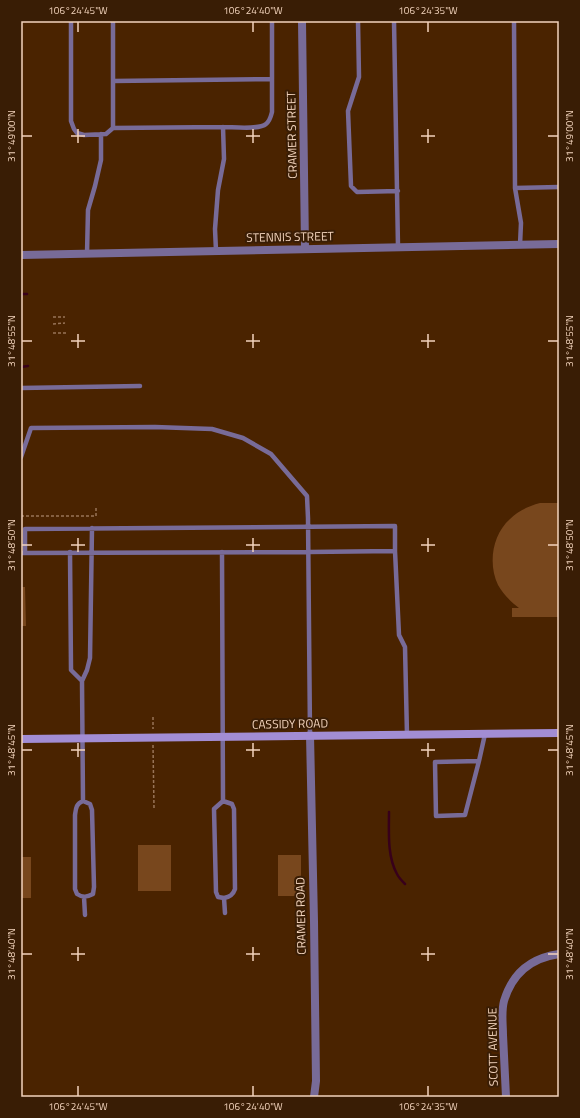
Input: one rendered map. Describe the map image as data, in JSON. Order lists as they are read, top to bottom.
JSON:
{
  "streets": {
    "street": [
      "CRAMER STREET",
      "STENNIS STREET",
      "CASSIDY ROAD",
      "CRAMER ROAD",
      "SCOTT AVENUE"
    ]
  },
  "crossings": [
    ["CRAMER STREET", "STENNIS STREET"],
    ["CASSIDY ROAD", "CRAMER ROAD"]
  ],
  "coordinates": [
    "106°24'45\"W",
    "106°24'40\"W",
    "106°24'35\"W",
    "31°49'00\"N",
    "31°48'55\"N",
    "31°48'50\"N",
    "31°48'45\"N",
    "31°48'40\"N"
  ]
}
